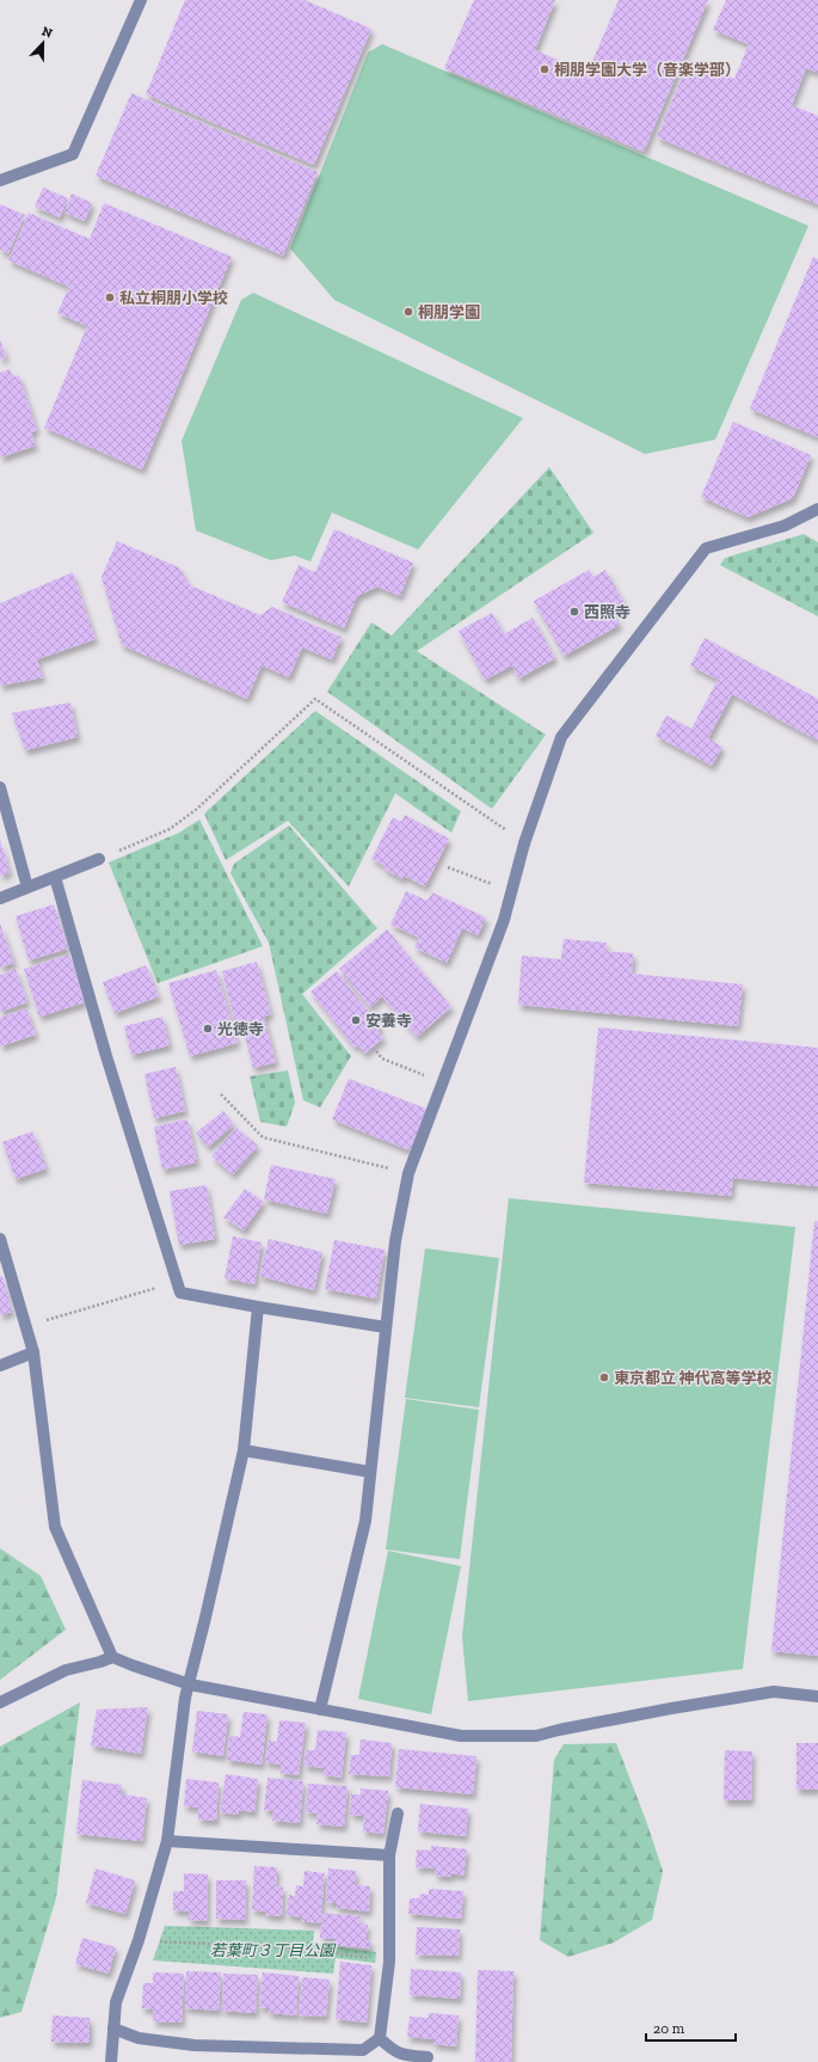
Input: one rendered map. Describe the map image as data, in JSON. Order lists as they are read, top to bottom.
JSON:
{
  "parks": ["若葉町３丁目公園"],
  "places": [
    "桐朋学園大学（音楽学部）",
    "私立桐朋小学校",
    "桐朋学園",
    "西照寺",
    "安養寺",
    "光徳寺",
    "東京都立 神代高等学校"
  ],
  "scale_bar": "20 m",
  "north": "top"
}
